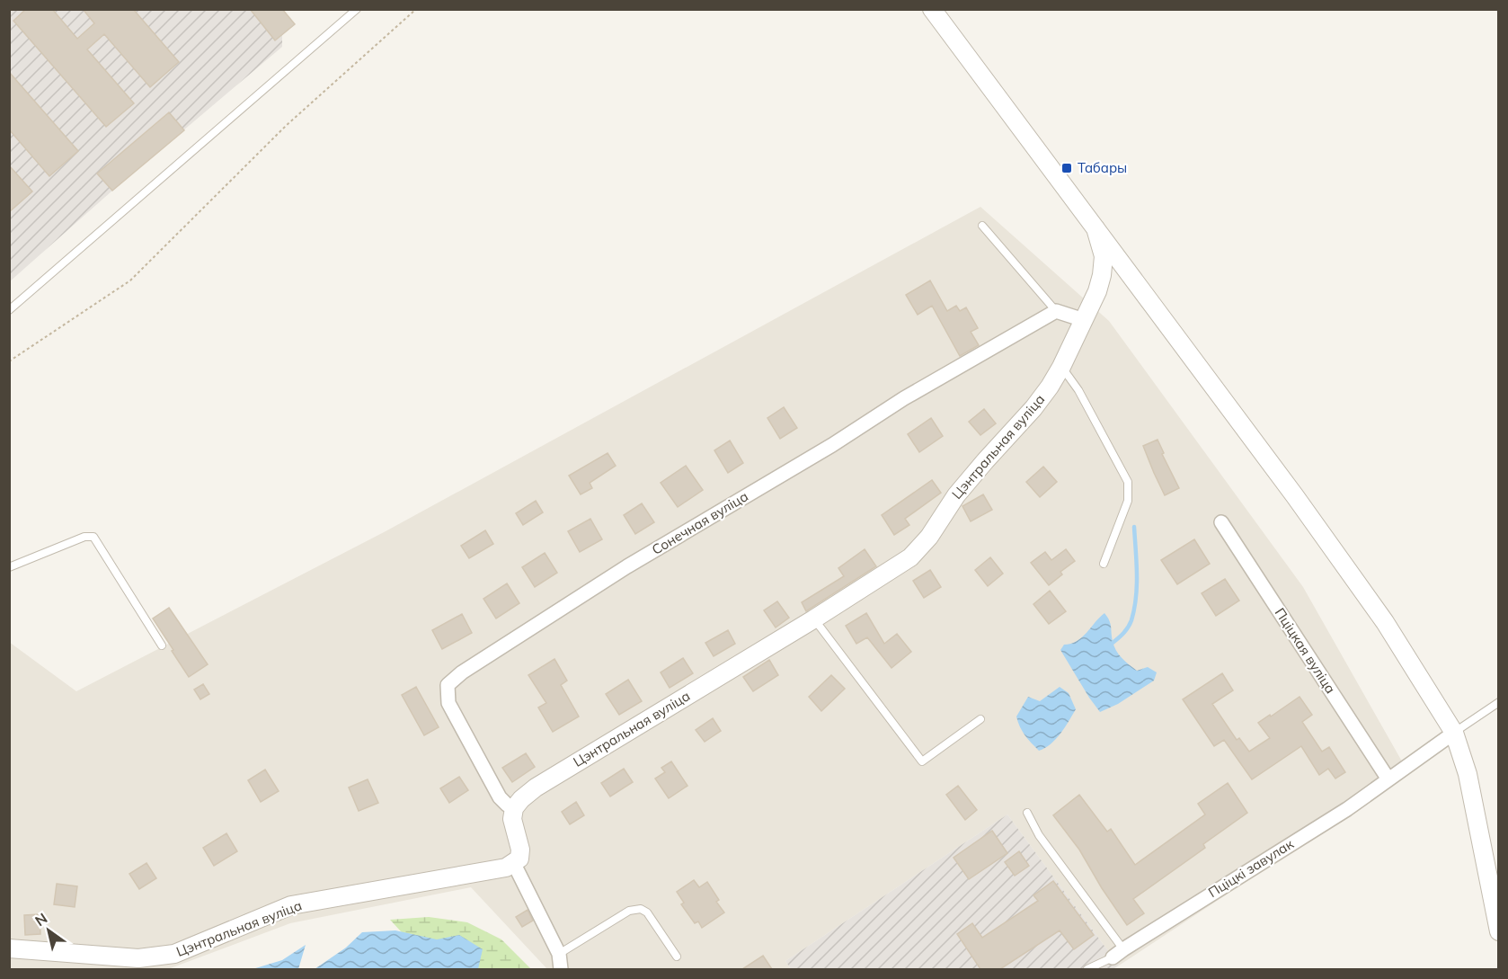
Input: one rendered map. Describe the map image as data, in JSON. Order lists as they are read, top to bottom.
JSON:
{
  "streets": {
    "street": [
      "Цэнтральная вуліца",
      "Сонечная вуліца",
      "Пціцкая вуліца",
      "Пціцкі завулак"
    ]
  },
  "crossings": [
    ["Цэнтральная вуліца", "Сонечная вуліца"],
    ["Пціцкая вуліца", "Пціцкі завулак"]
  ],
  "places": {
    "transit": ["Табары"]
  },
  "north": "top left"
}
